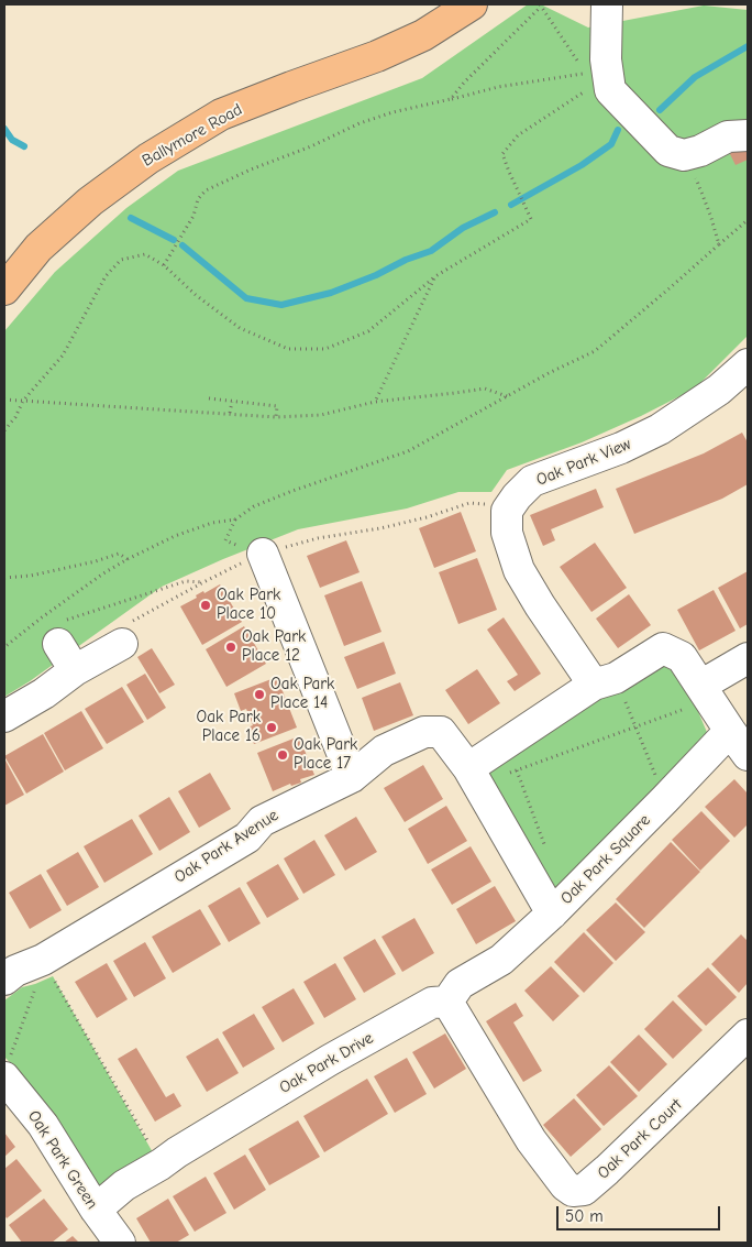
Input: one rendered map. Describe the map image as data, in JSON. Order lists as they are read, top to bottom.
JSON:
{
  "streets": {
    "main road": ["Ballymore Road"],
    "street": [
      "Oak Park View",
      "Oak Park Avenue",
      "Oak Park Square",
      "Oak Park Drive",
      "Oak Park Court",
      "Oak Park Green"
    ]
  },
  "crossings": [
    ["Oak Park Avenue", "Oak Park Square"],
    ["Oak Park Drive", "Oak Park Court"],
    ["Oak Park Drive", "Oak Park Green"]
  ],
  "places": [
    "Oak Park Place 10",
    "Oak Park Place 12",
    "Oak Park Place 14",
    "Oak Park Place 16",
    "Oak Park Place 17"
  ],
  "scale_bar": "50 m"
}
